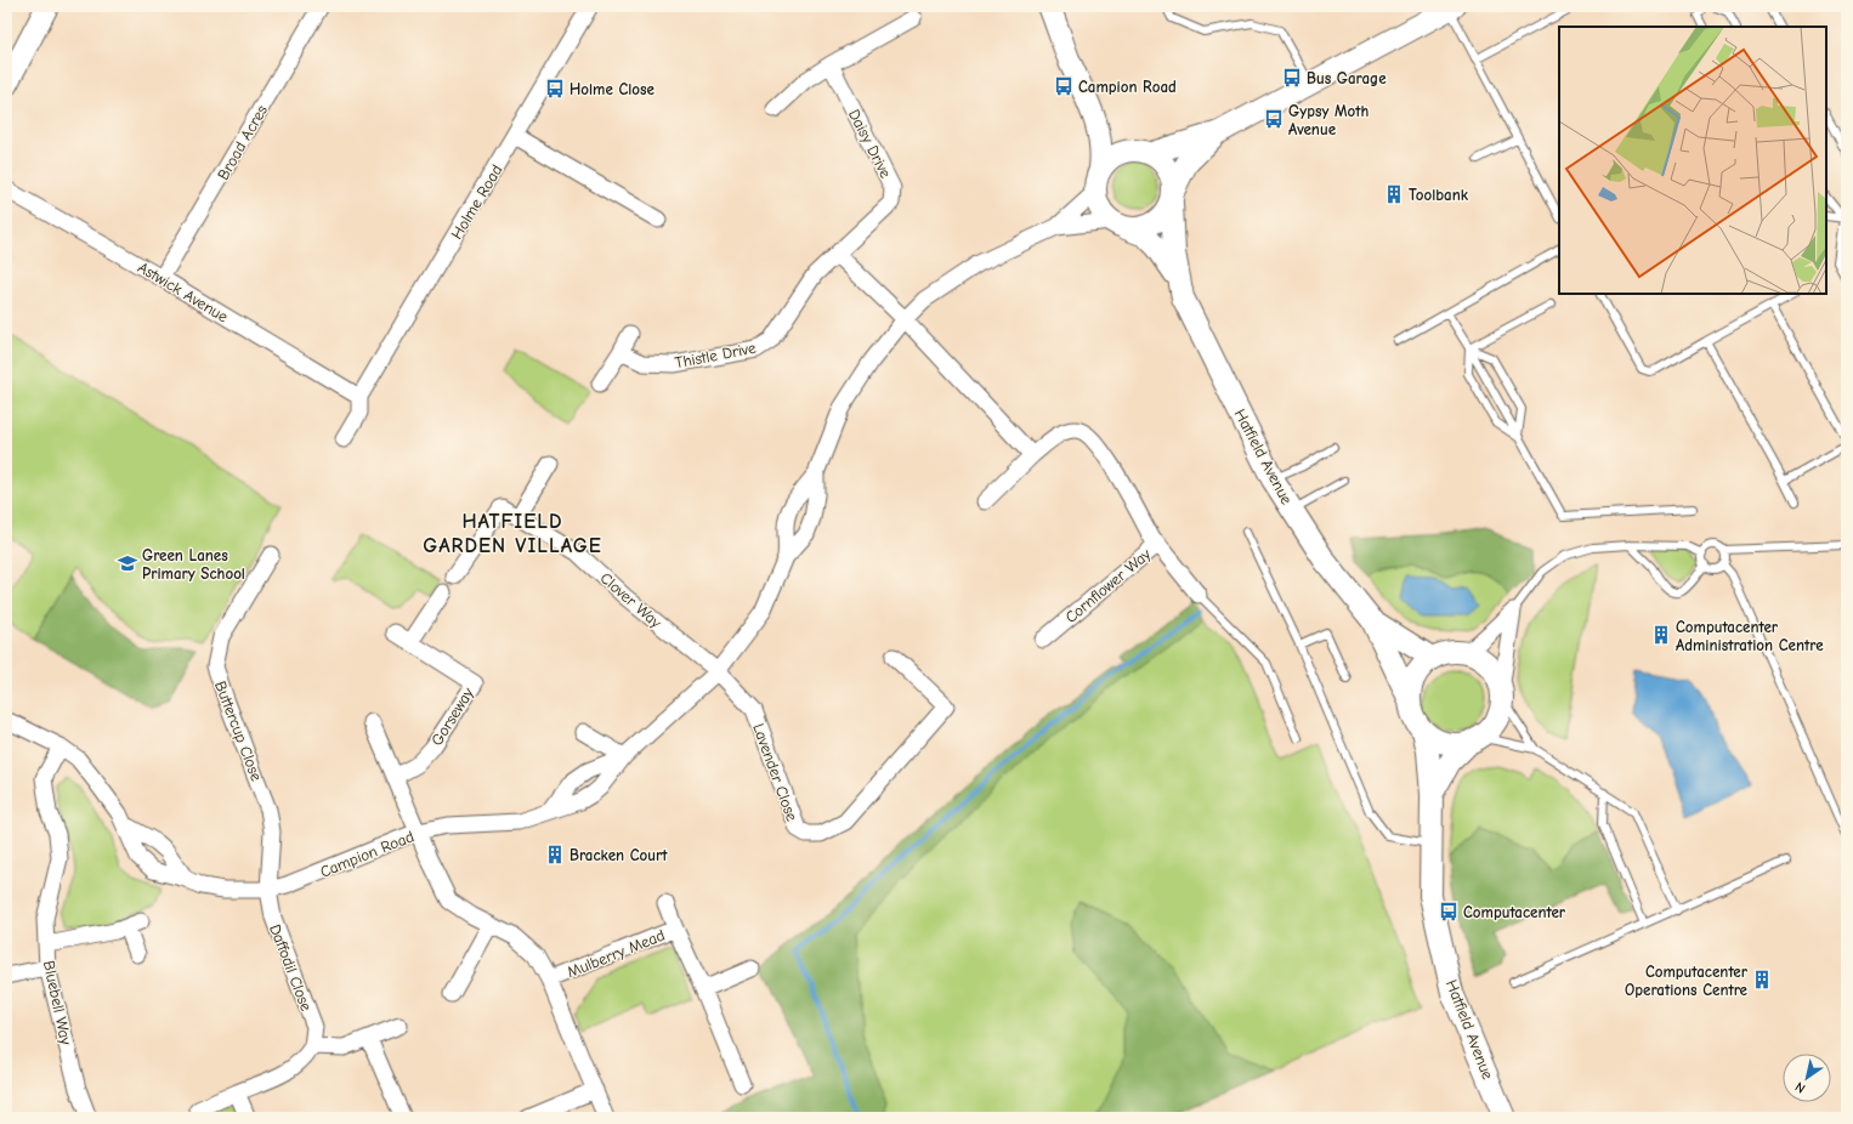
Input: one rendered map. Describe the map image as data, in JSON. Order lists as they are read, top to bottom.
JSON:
{
  "streets": {
    "street": [
      "Broad Acres",
      "Daisy Drive",
      "Holme Road",
      "Astwick Avenue",
      "Thistle Drive",
      "Hatfield Avenue",
      "Cornflower Way",
      "Clover Way",
      "Gorseway",
      "Buttercup Close",
      "Lavender Close",
      "Campion Road",
      "Mulberry Mead",
      "Daffodil Close",
      "Bluebell Way"
    ]
  },
  "crossings": [
    ["Broad Acres", "Astwick Avenue"],
    ["Daisy Drive", "Thistle Drive"],
    ["Holme Road", "Astwick Avenue"],
    ["Clover Way", "Lavender Close"],
    ["Clover Way", "Campion Road"],
    ["Buttercup Close", "Campion Road"],
    ["Buttercup Close", "Daffodil Close"],
    ["Lavender Close", "Campion Road"],
    ["Campion Road", "Mulberry Mead"],
    ["Campion Road", "Daffodil Close"],
    ["Campion Road", "Bluebell Way"]
  ],
  "districts": ["HATFIELD GARDEN VILLAGE"],
  "places": {
    "bus stop": [
      "Bus Garage",
      "Campion Road",
      "Holme Close",
      "Gypsy Moth Avenue",
      "Computacenter"
    ],
    "building": [
      "Toolbank",
      "Computacenter Administration Centre",
      "Bracken Court",
      "Computacenter Operations Centre"
    ],
    "school or university": ["Green Lanes Primary School"]
  },
  "north": "bottom left"
}
